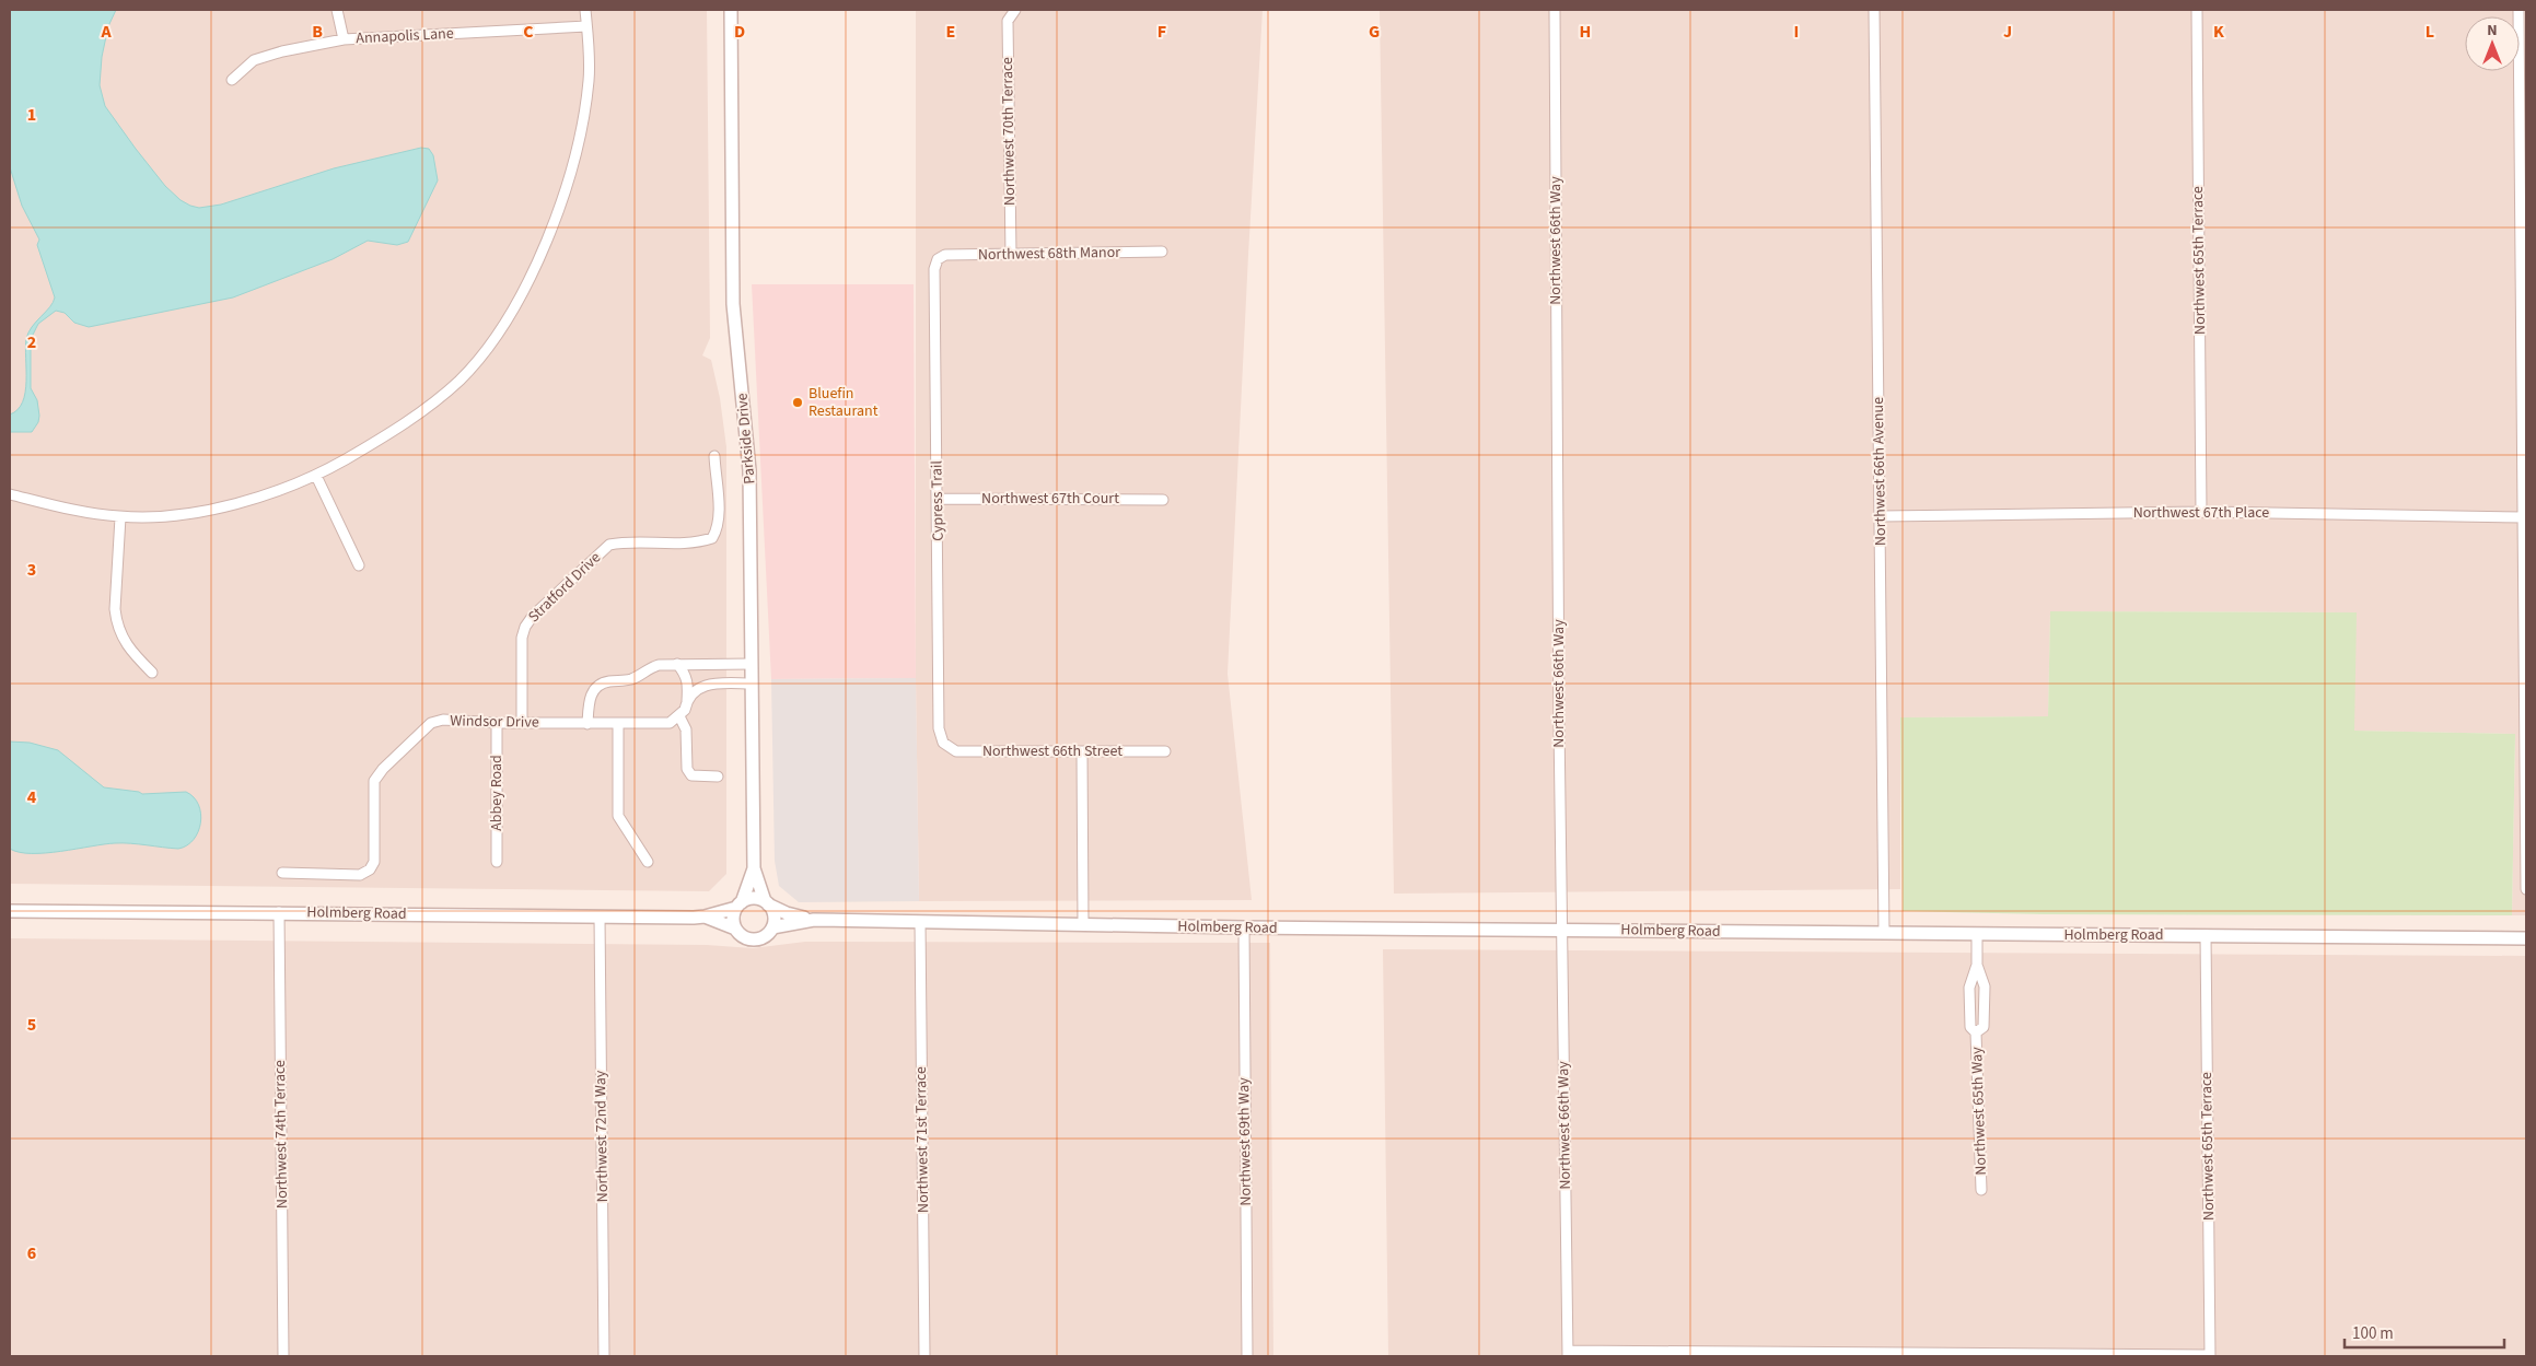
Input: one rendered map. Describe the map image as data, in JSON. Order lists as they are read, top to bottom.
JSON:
{
  "streets": {
    "street": [
      "Annapolis Lane",
      "Northwest 70th Terrace",
      "Northwest 66th Way",
      "Northwest 68th Manor",
      "Northwest 65th Terrace",
      "Parkside Drive",
      "Northwest 66th Avenue",
      "Northwest 67th Court",
      "Cypress Trail",
      "Northwest 67th Place",
      "Stratford Drive",
      "Windsor Drive",
      "Northwest 66th Street",
      "Abbey Road",
      "Holmberg Road",
      "Northwest 65th Way",
      "Northwest 74th Terrace",
      "Northwest 72nd Way",
      "Northwest 71st Terrace",
      "Northwest 69th Way"
    ]
  },
  "crossings": [
    ["Northwest 70th Terrace", "Northwest 68th Manor"],
    ["Northwest 66th Way", "Holmberg Road"],
    ["Northwest 68th Manor", "Cypress Trail"],
    ["Northwest 65th Terrace", "Northwest 67th Place"],
    ["Northwest 65th Terrace", "Holmberg Road"],
    ["Parkside Drive", "Holmberg Road"],
    ["Northwest 66th Avenue", "Northwest 67th Place"],
    ["Northwest 66th Avenue", "Holmberg Road"],
    ["Northwest 67th Court", "Cypress Trail"],
    ["Cypress Trail", "Northwest 66th Street"],
    ["Stratford Drive", "Windsor Drive"],
    ["Windsor Drive", "Abbey Road"],
    ["Holmberg Road", "Northwest 65th Way"],
    ["Holmberg Road", "Northwest 74th Terrace"],
    ["Holmberg Road", "Northwest 72nd Way"],
    ["Holmberg Road", "Northwest 71st Terrace"],
    ["Holmberg Road", "Northwest 69th Way"]
  ],
  "places": ["Bluefin Restaurant"],
  "scale_bar": "100 m",
  "north": "top",
  "grid": {
    "columns": [
      "A",
      "B",
      "C",
      "D",
      "E",
      "F",
      "G",
      "H",
      "I",
      "J",
      "K",
      "L"
    ],
    "rows": [
      "1",
      "2",
      "3",
      "4",
      "5",
      "6"
    ]
  }
}
